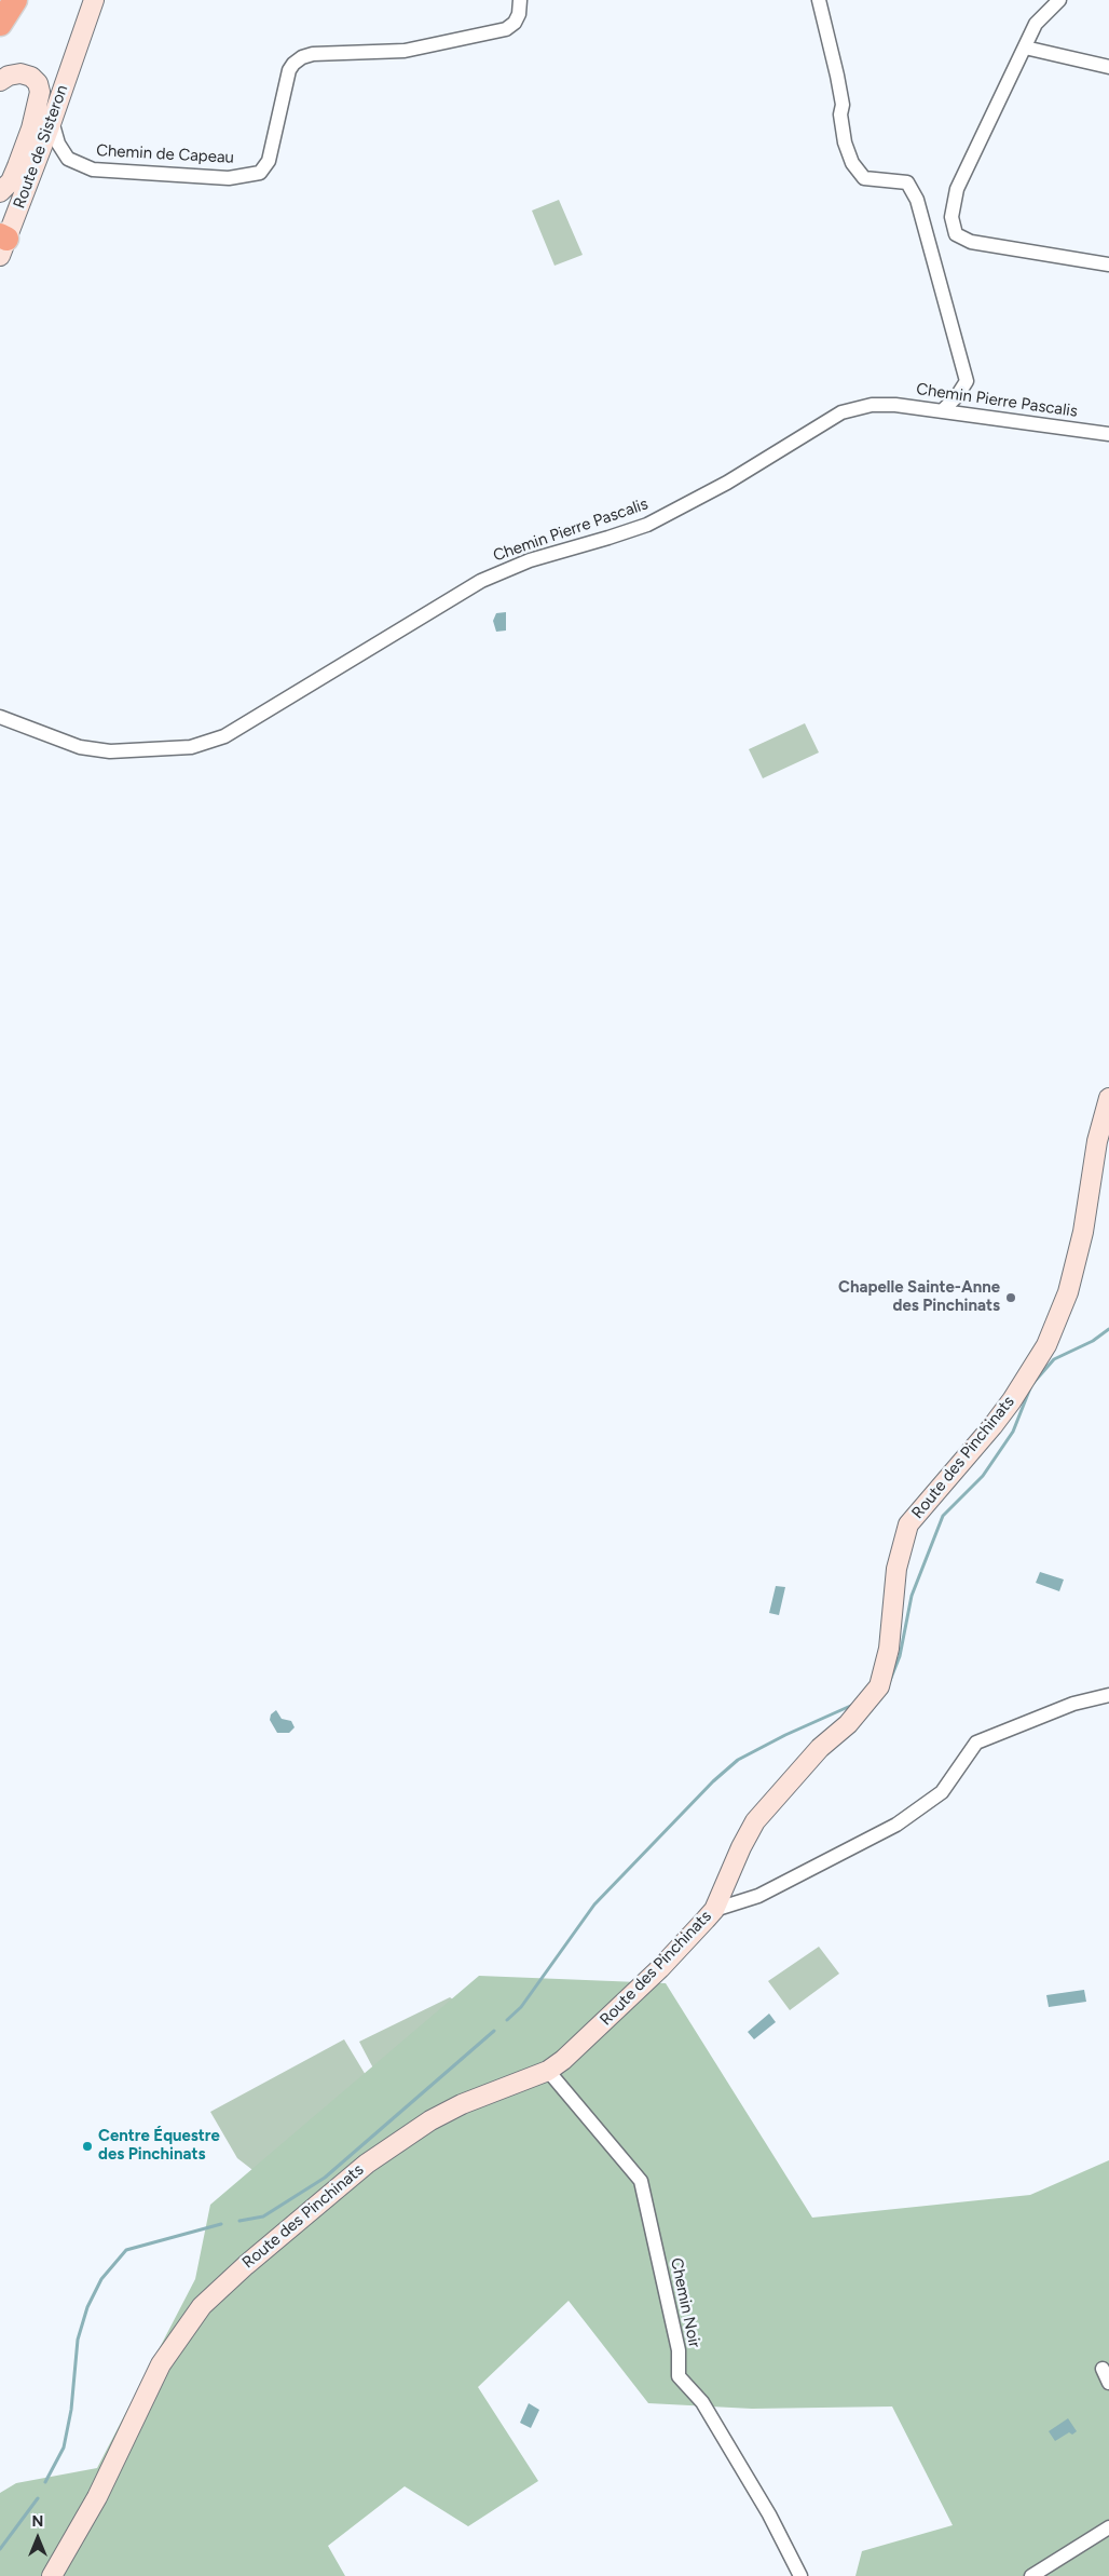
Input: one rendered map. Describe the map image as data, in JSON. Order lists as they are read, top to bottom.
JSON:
{
  "streets": {
    "street": [
      "Route de Sisteron",
      "Chemin de Capeau",
      "Chemin Pierre Pascalis",
      "Route des Pinchinats",
      "Chemin Noir"
    ]
  },
  "crossings": [
    ["Route de Sisteron", "Chemin de Capeau"],
    ["Route des Pinchinats", "Chemin Noir"]
  ],
  "places": ["Chapelle Sainte-Anne des Pinchinats", "Centre Équestre des Pinchinats"],
  "north": "top"
}
